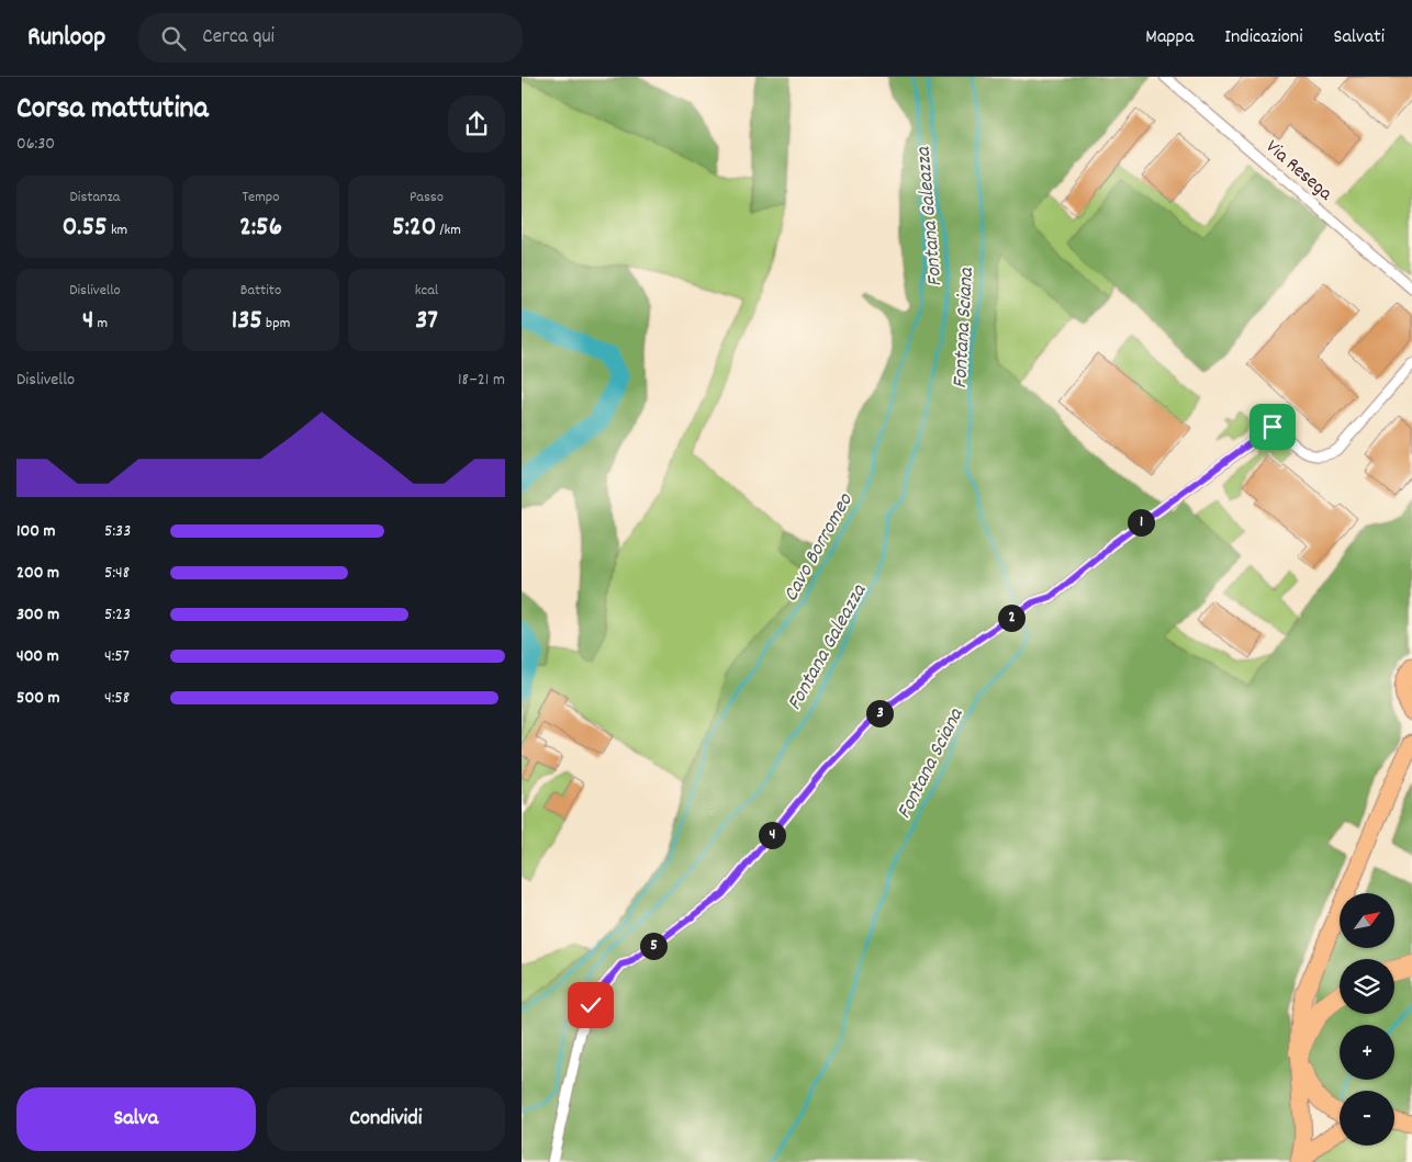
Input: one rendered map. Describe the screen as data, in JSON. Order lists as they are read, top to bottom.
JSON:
{
  "streets": {
    "street": ["Via Resega"]
  },
  "water": ["Fontana Galeazza", "Fontana Sciana", "Cavo Borromeo"],
  "north": "top right",
  "page": {
    "header": "Runloop",
    "search": "Cerca qui",
    "nav": ["Mappa", "Indicazioni", "Salvati"],
    "heading": ["Corsa mattutina", "06:30"],
    "stats": [
      ["Distanza", "0.55 km"],
      ["Tempo", "2:56"],
      ["Passo", "5:20 /km"],
      ["Dislivello", "4 m"],
      ["Battito", "135 bpm"],
      ["kcal", "37"]
    ],
    "chart": ["Dislivello", "18–21 m"],
    "pins": [
      "1",
      "2",
      "3",
      "4",
      "5"
    ],
    "list": [
      {
        "name": "100 m",
        "note": "5:33"
      },
      {
        "name": "200 m",
        "note": "5:48"
      },
      {
        "name": "300 m",
        "note": "5:23"
      },
      {
        "name": "400 m",
        "note": "4:57"
      },
      {
        "name": "500 m",
        "note": "4:58"
      }
    ],
    "map_buttons": ["+", "−"],
    "buttons": ["Salva", "Condividi"]
  }
}
